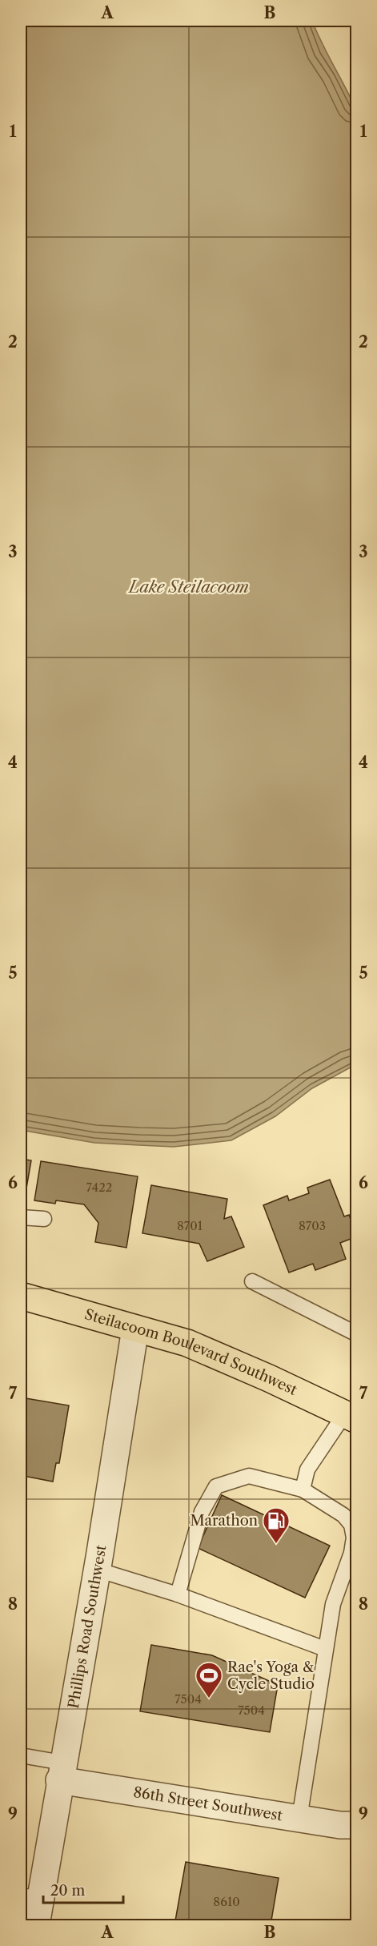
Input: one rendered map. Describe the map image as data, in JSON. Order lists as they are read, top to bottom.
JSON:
{
  "streets": {
    "main road": ["Steilacoom Boulevard Southwest"],
    "street": ["Phillips Road Southwest", "86th Street Southwest"]
  },
  "crossings": [
    ["Steilacoom Boulevard Southwest", "Phillips Road Southwest"],
    ["Phillips Road Southwest", "86th Street Southwest"]
  ],
  "water": ["Lake Steilacoom"],
  "places": {
    "fuel station": ["Marathon"],
    "sports": ["Rae's Yoga & Cycle Studio"]
  },
  "house_numbers": [
    "7422",
    "8701",
    "8703",
    "7504",
    "7504",
    "8610"
  ],
  "scale_bar": "20 m",
  "grid": {
    "columns": ["A", "B"],
    "rows": [
      "1",
      "2",
      "3",
      "4",
      "5",
      "6",
      "7",
      "8",
      "9"
    ]
  }
}
